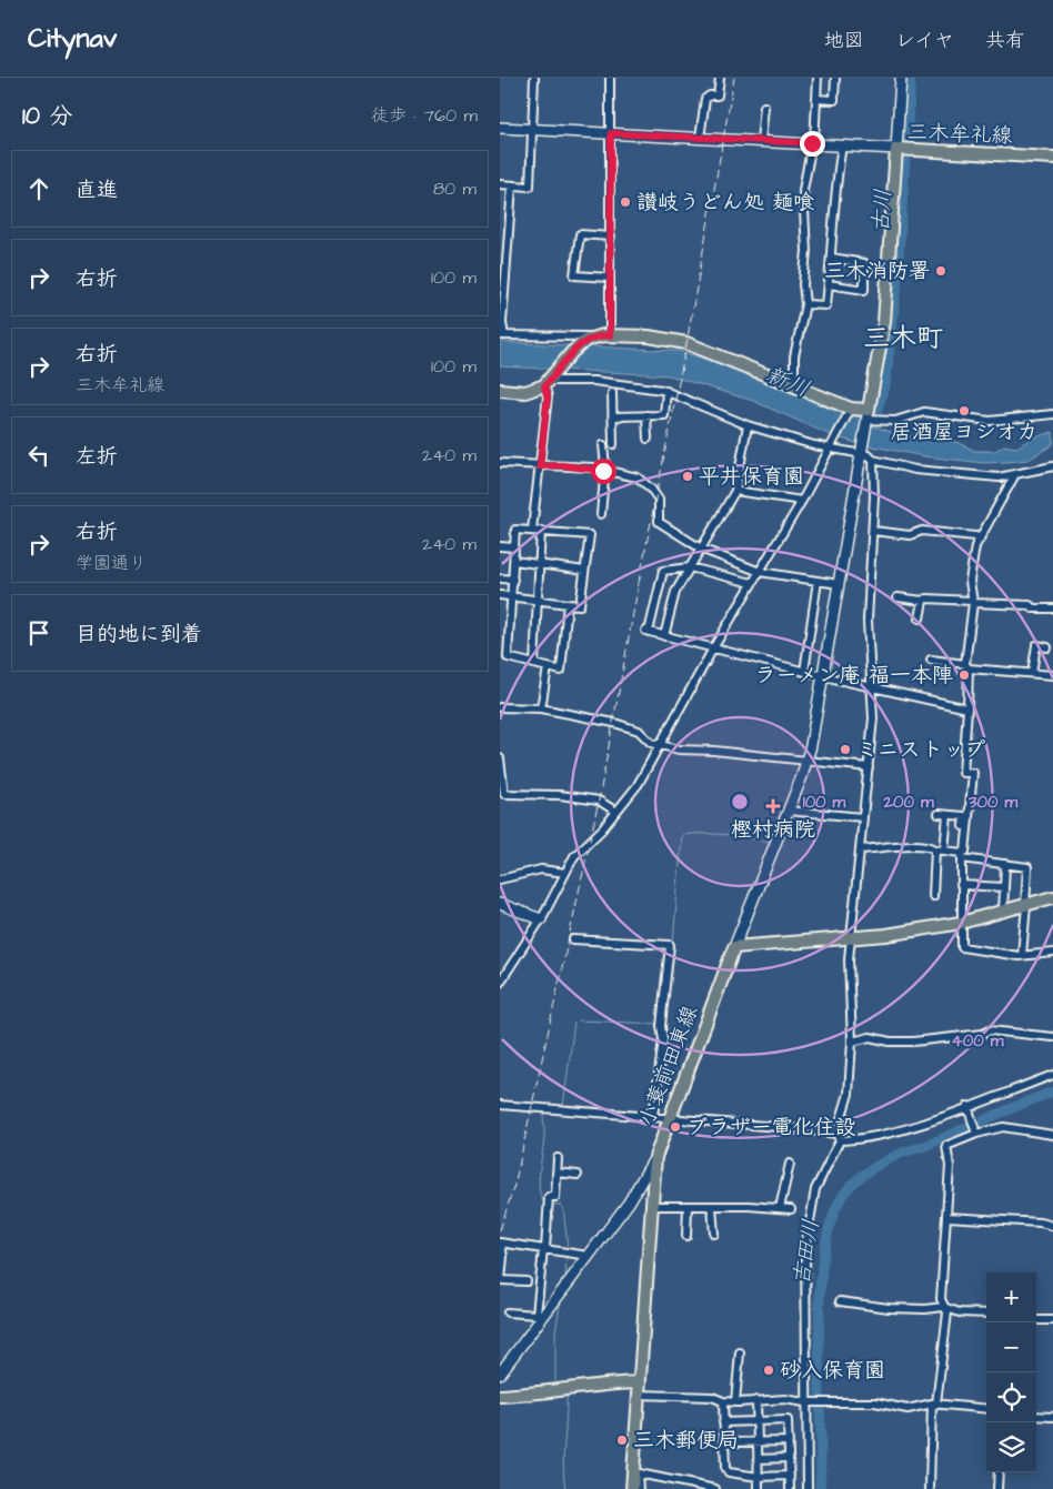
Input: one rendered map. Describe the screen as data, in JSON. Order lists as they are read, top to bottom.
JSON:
{
  "streets": {
    "main road": ["三木牟礼線", "小蓑前田東線"]
  },
  "districts": ["三木町"],
  "water": ["古川", "新川", "吉田川"],
  "places": {
    "other": [
      "讃岐うどん処 麺喰",
      "三木消防署",
      "居酒屋ヨシオカ",
      "平井保育園",
      "ラーメン庵 福一本陣",
      "ミニストップ",
      "ブラザー電化住設",
      "砂入保育園",
      "三木郵便局"
    ],
    "health": ["樫村病院"]
  },
  "page": {
    "header": "Citynav",
    "nav": ["地図", "レイヤ", "共有"],
    "heading": ["10 分", "徒歩 · 760 m"],
    "list": [
      ["直進", "80 m"],
      ["右折", "100 m"],
      ["右折", "三木牟礼線", "100 m"],
      ["左折", "240 m"],
      ["右折", "学園通り", "240 m"],
      "目的地に到着"
    ],
    "map_buttons": ["+", "−"]
  },
  "rings": [
    "100 m",
    "200 m",
    "300 m",
    "400 m"
  ]
}
